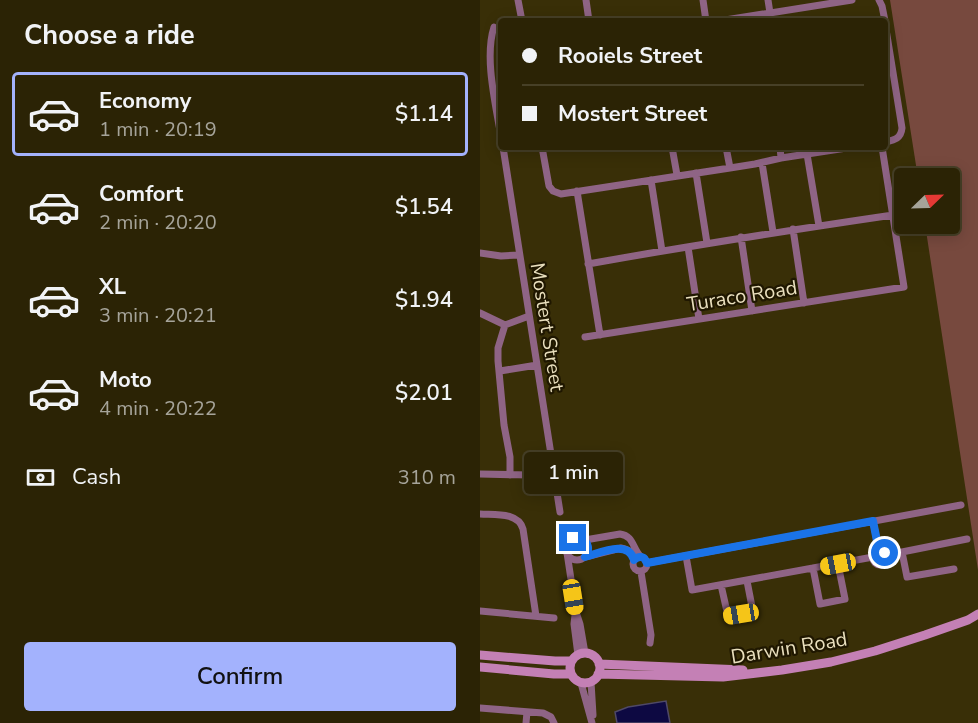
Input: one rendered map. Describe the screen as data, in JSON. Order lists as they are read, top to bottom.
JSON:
{
  "streets": {
    "street": ["Turaco Road", "Mostert Street", "Darwin Road"]
  },
  "north": "top right",
  "page": {
    "heading": "Choose a ride",
    "banner": ["Rooiels Street", "Mostert Street"],
    "list": [
      {
        "name": "Economy",
        "note": "1 min · 20:19",
        "value": "$1.14"
      },
      {
        "name": "Comfort",
        "note": "2 min · 20:20",
        "value": "$1.54"
      },
      {
        "name": "XL",
        "note": "3 min · 20:21",
        "value": "$1.94"
      },
      {
        "name": "Moto",
        "note": "4 min · 20:22",
        "value": "$2.01"
      }
    ],
    "pay": ["Cash", "310 m"],
    "bubble": "1 min",
    "buttons": "Confirm"
  }
}
